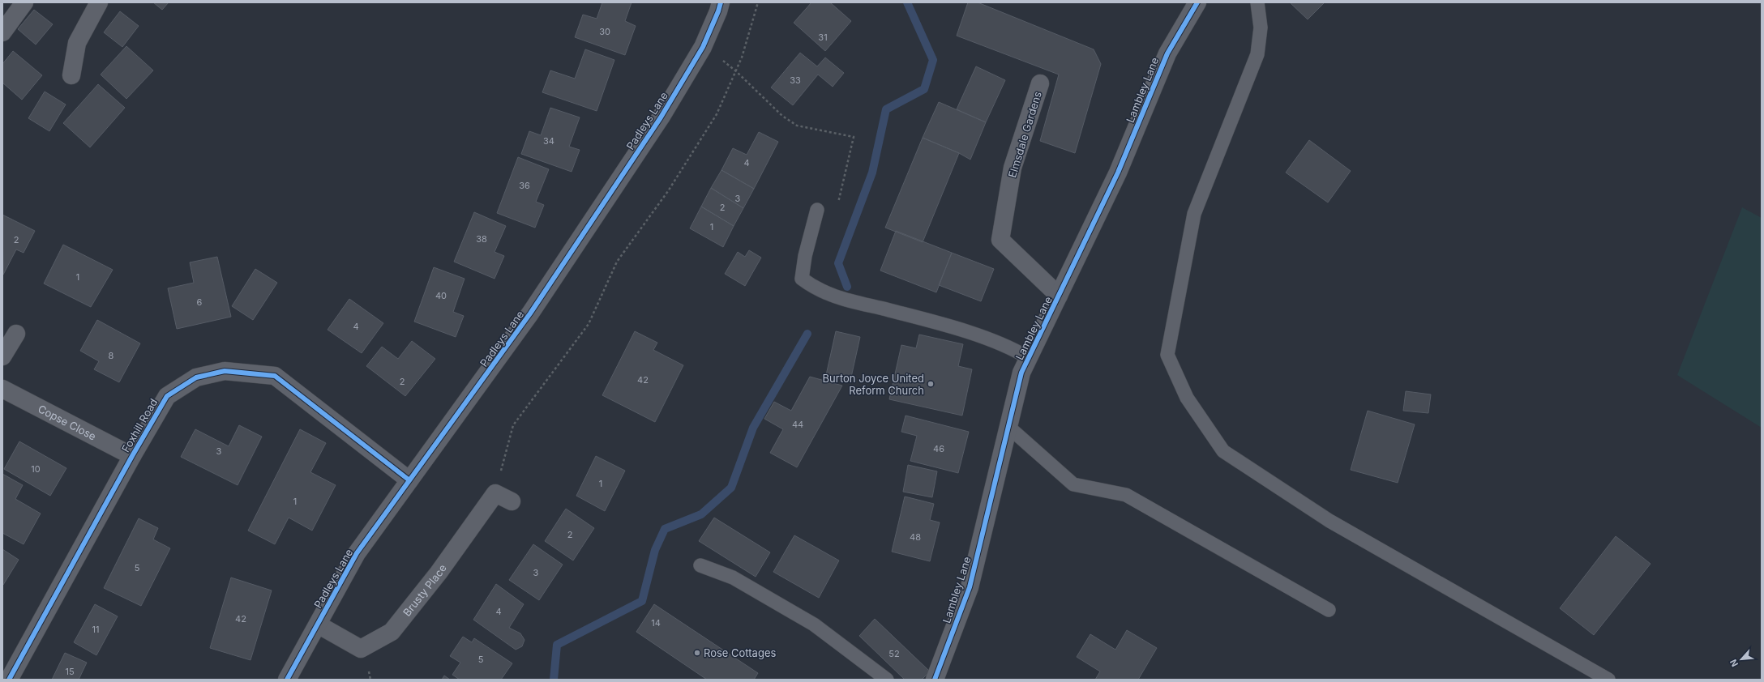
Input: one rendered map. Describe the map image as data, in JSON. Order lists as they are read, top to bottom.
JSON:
{
  "streets": {
    "street": [
      "Lambley Lane",
      "Padleys Lane",
      "Elmsdale Gardens",
      "Copse Close",
      "Foxhill Road",
      "Brusty Place"
    ]
  },
  "crossings": [
    ["Lambley Lane", "Elmsdale Gardens"],
    ["Padleys Lane", "Foxhill Road"],
    ["Padleys Lane", "Brusty Place"],
    ["Copse Close", "Foxhill Road"]
  ],
  "places": ["Burton Joyce United Reform Church", "Rose Cottages"],
  "house_numbers": [
    "30",
    "31",
    "33",
    "34",
    "4",
    "36",
    "3",
    "2",
    "1",
    "38",
    "2",
    "1",
    "40",
    "6",
    "4",
    "8",
    "42",
    "2",
    "44",
    "46",
    "3",
    "10",
    "1",
    "1",
    "2",
    "48",
    "5",
    "3",
    "4",
    "42",
    "14",
    "11",
    "52",
    "5",
    "15"
  ],
  "north": "bottom left"
}
